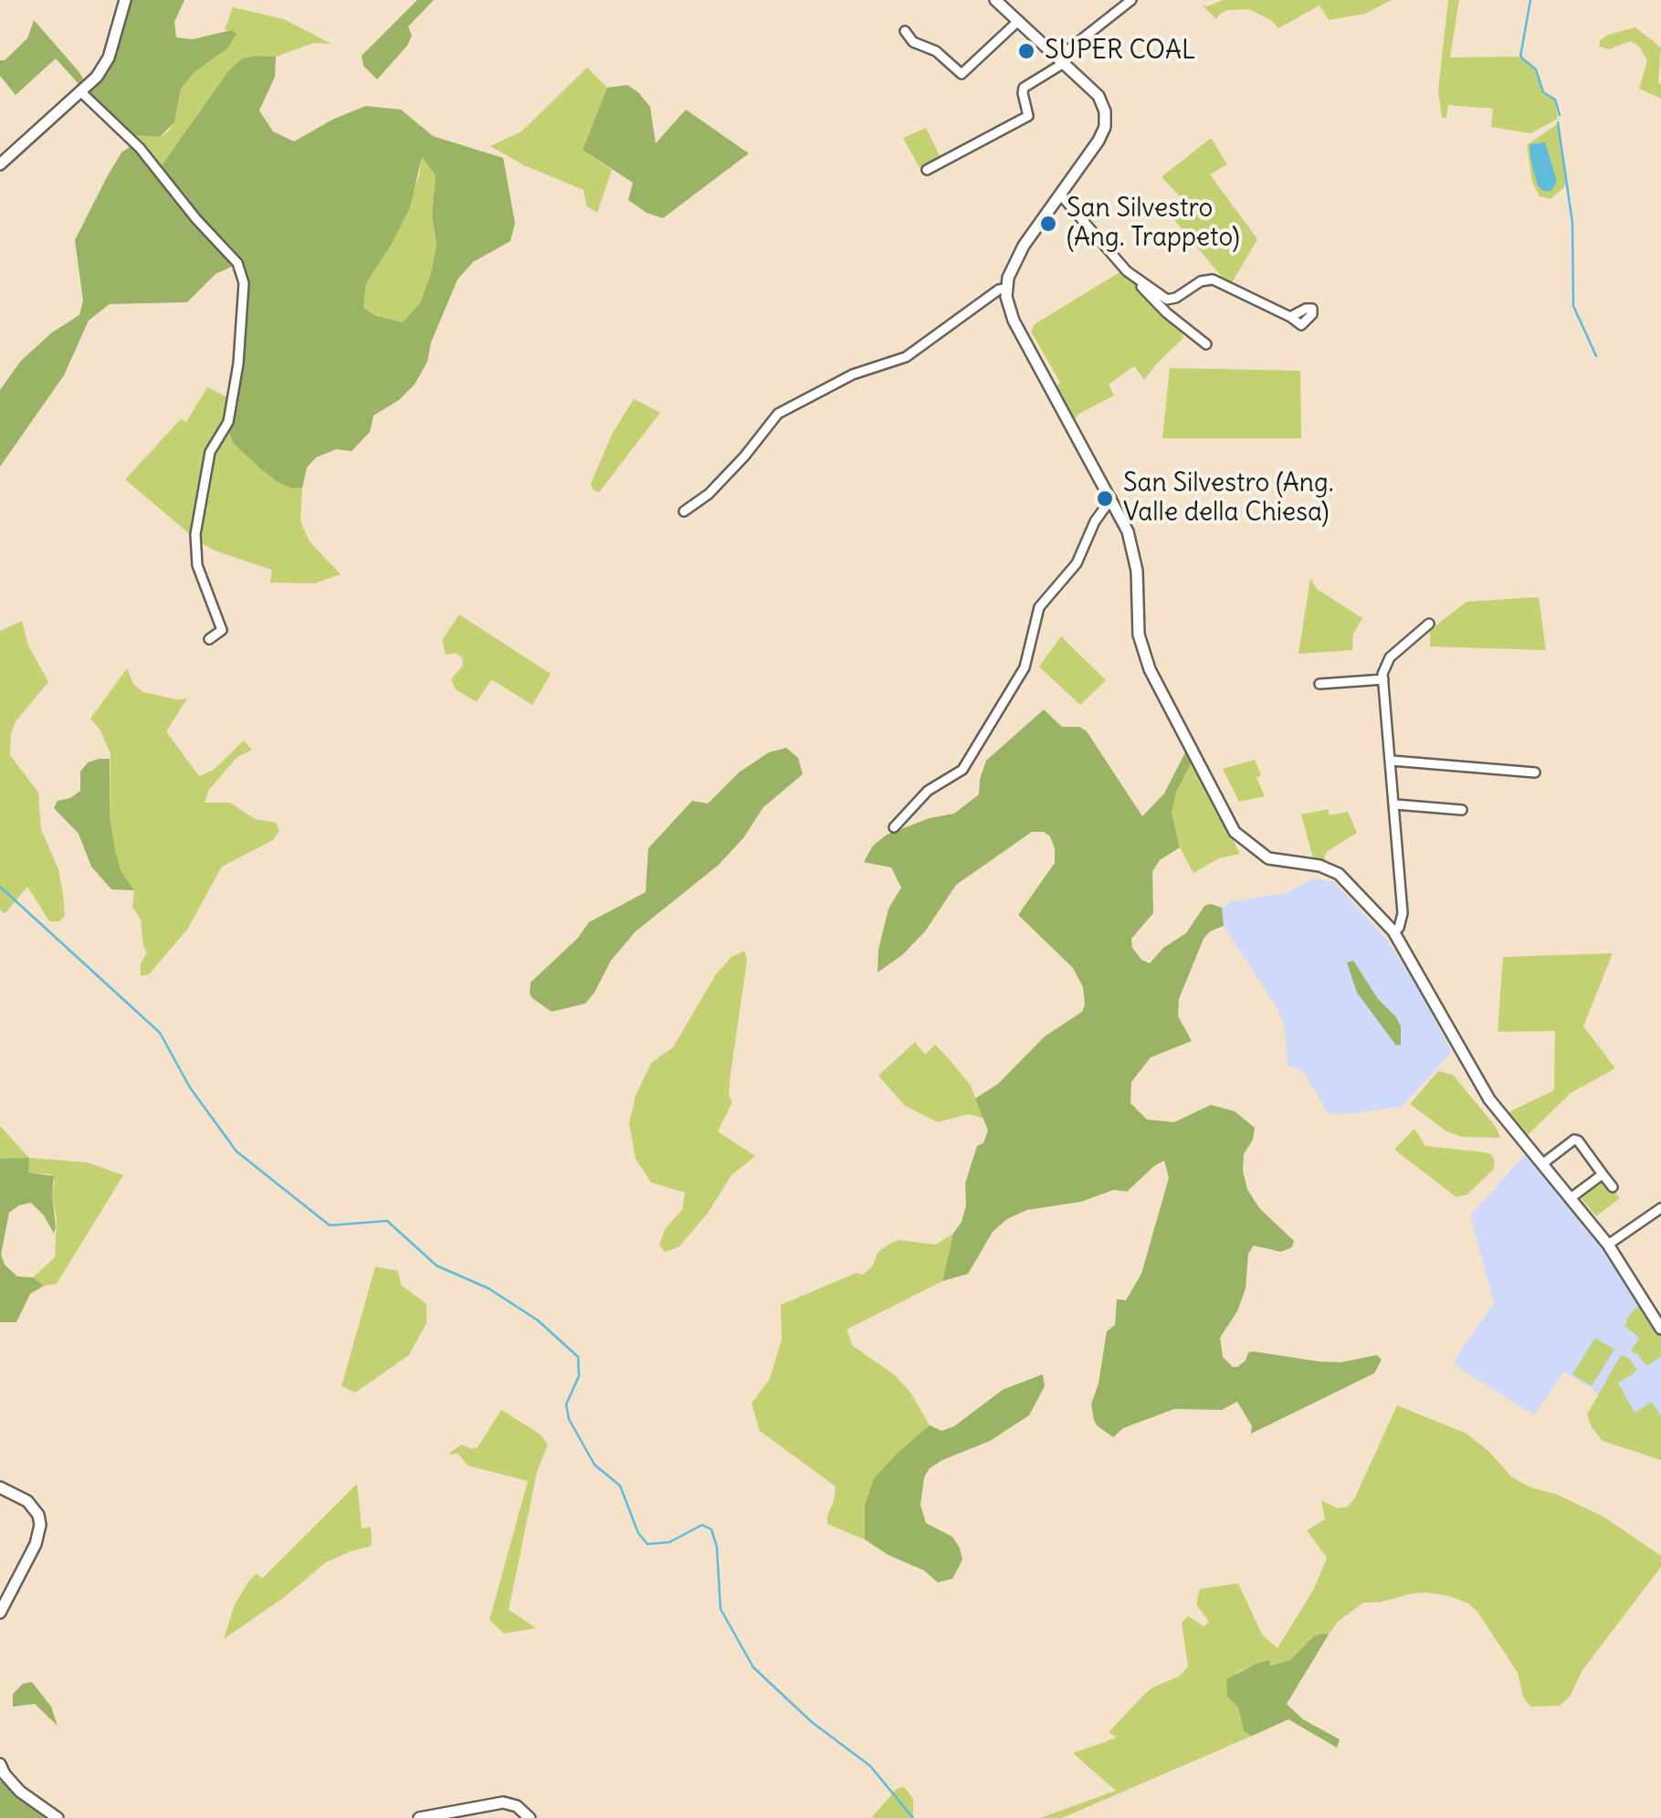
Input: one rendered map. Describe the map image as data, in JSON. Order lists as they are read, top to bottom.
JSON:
{
  "places": ["SUPER COAL", "San Silvestro (Ang. Trappeto)", "San Silvestro (Ang. Valle della Chiesa)"]
}
